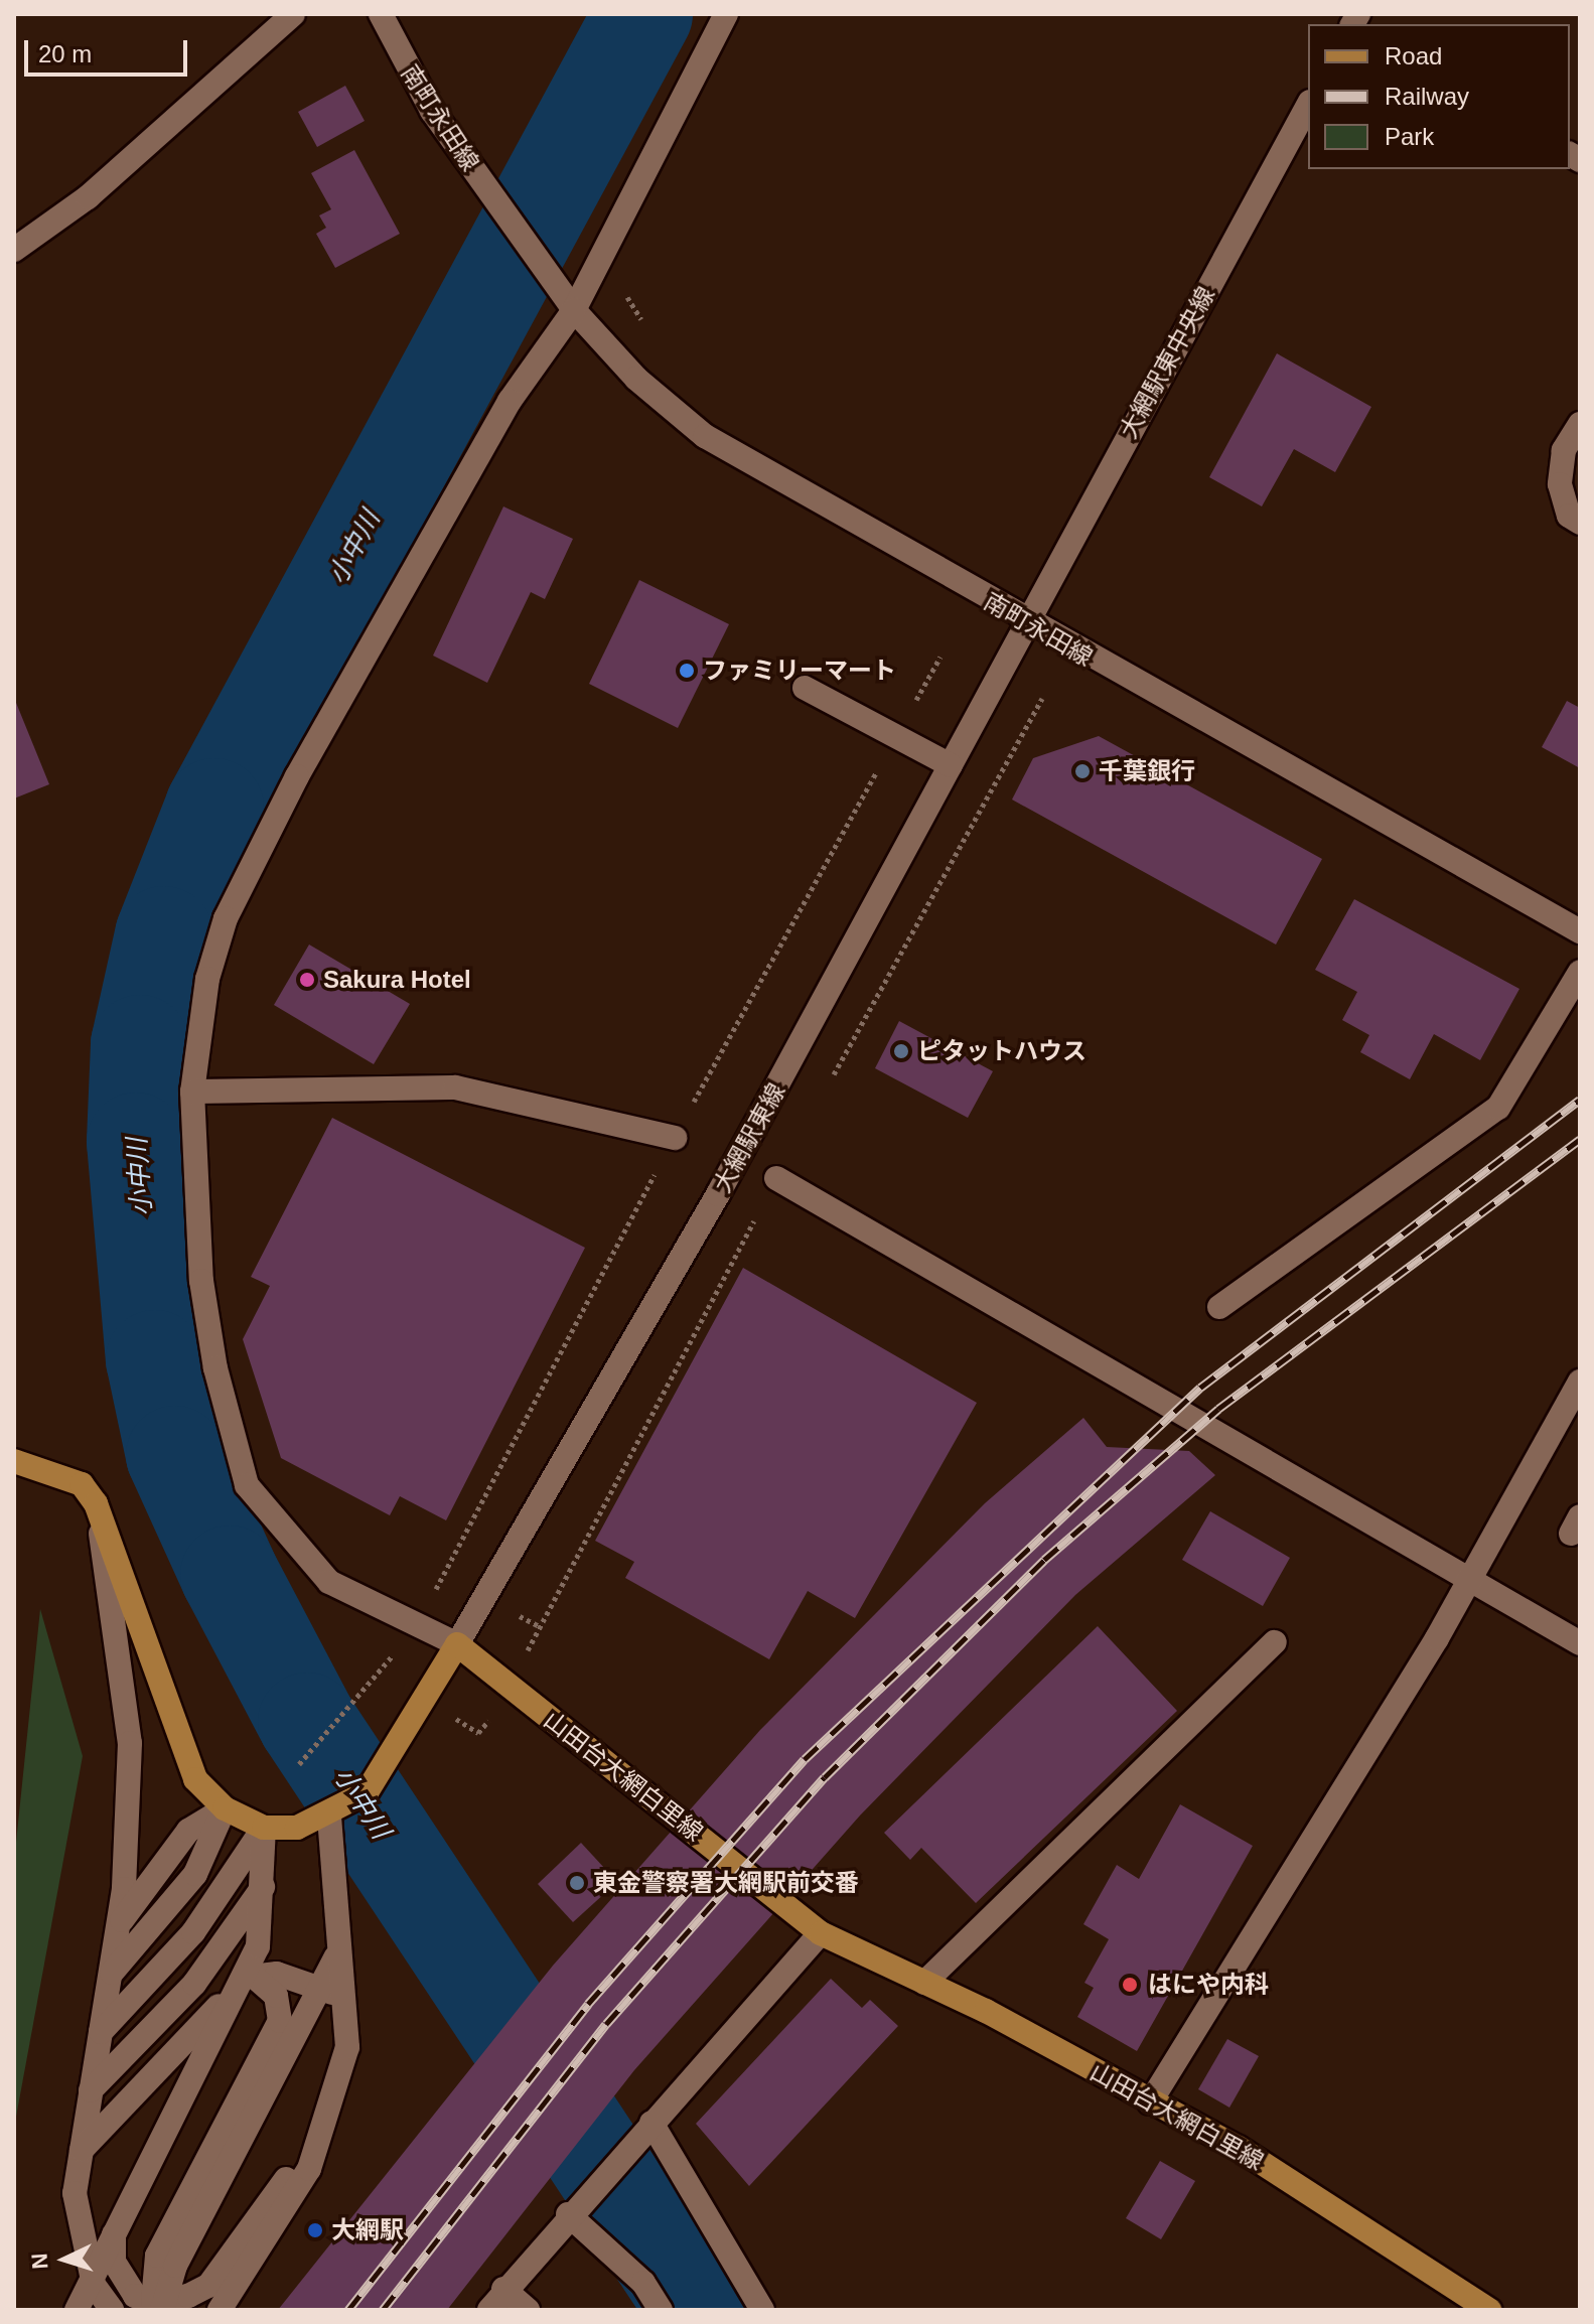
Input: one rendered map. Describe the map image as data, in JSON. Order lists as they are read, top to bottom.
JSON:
{
  "streets": {
    "main road": ["山田台大網白里線"],
    "street": ["南町永田線", "大網駅東中央線", "大網駅東線"]
  },
  "crossings": [
    ["南町永田線", "大網駅東中央線"],
    ["南町永田線", "大網駅東線"],
    ["大網駅東中央線", "大網駅東線"],
    ["大網駅東線", "山田台大網白里線"]
  ],
  "water": ["小中川"],
  "places": [
    "ファミリーマート",
    "千葉銀行",
    "Sakura Hotel",
    "ピタットハウス",
    "東金警察署大網駅前交番",
    "はにや内科",
    "大網駅"
  ],
  "legend": ["Road", "Railway", "Park"],
  "scale_bar": "20 m",
  "north": "left"
}
